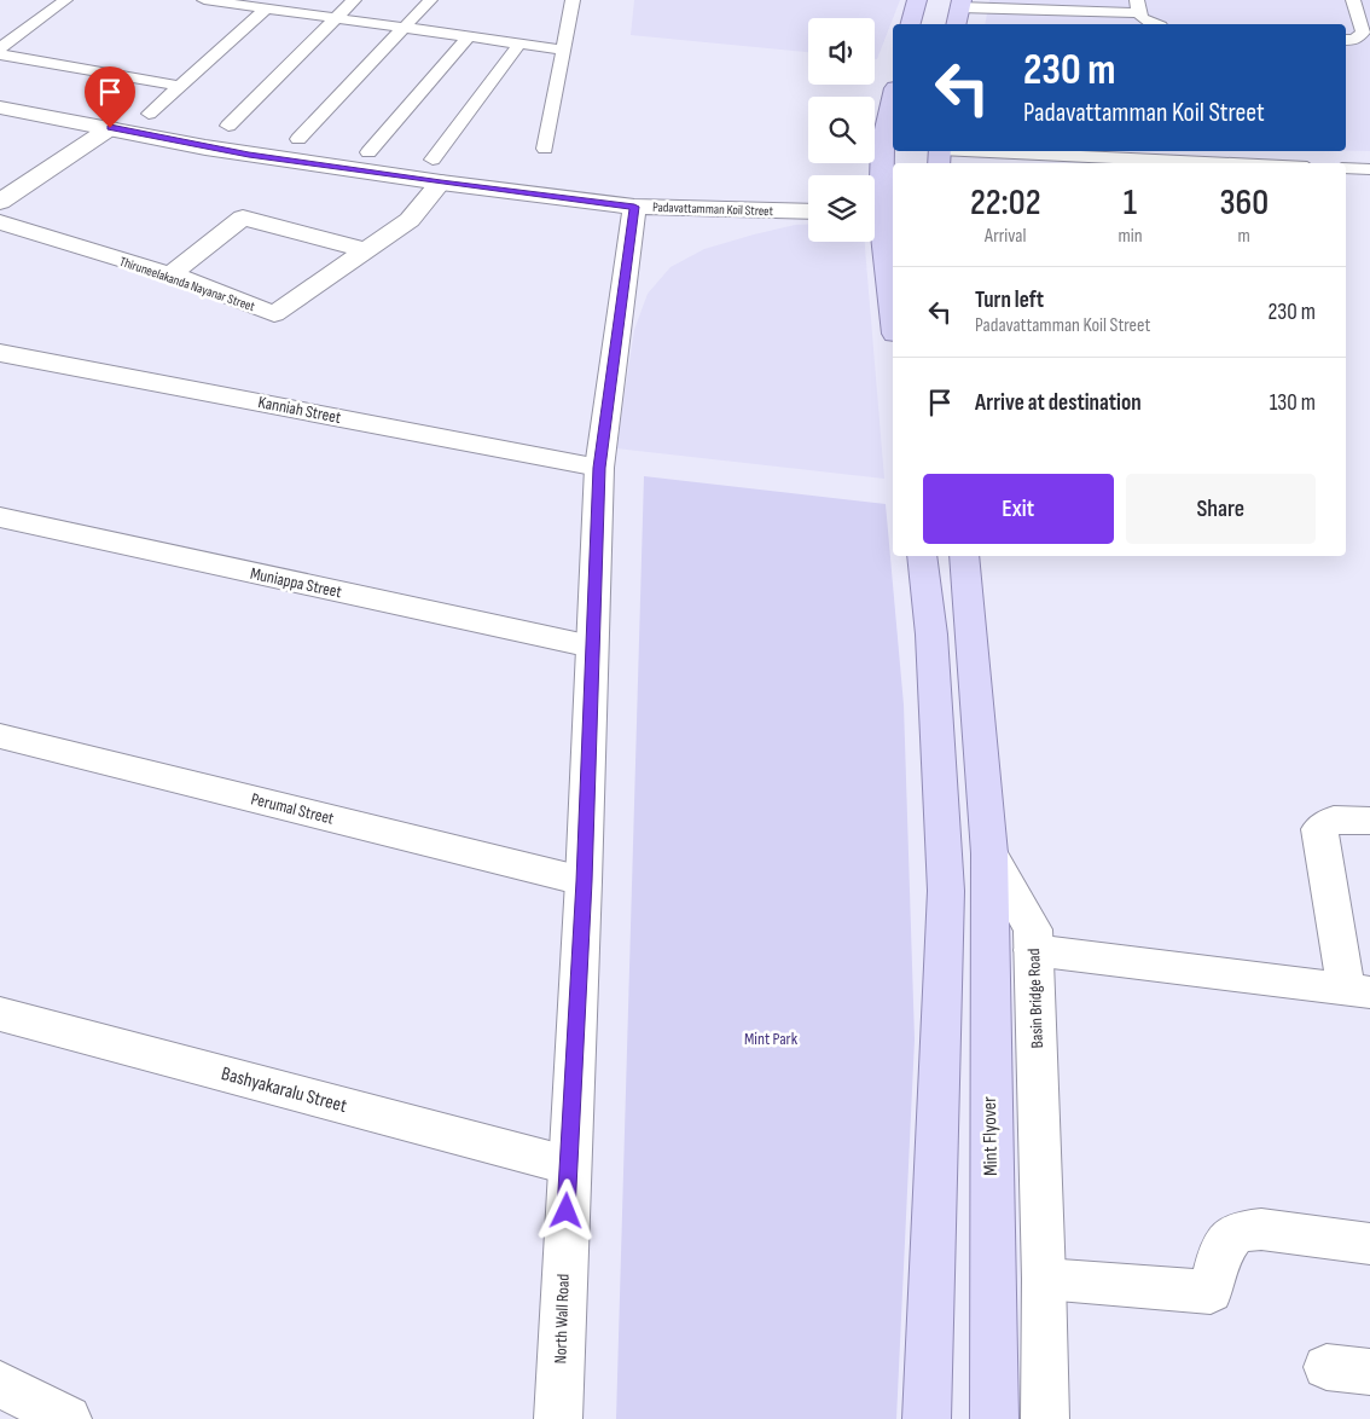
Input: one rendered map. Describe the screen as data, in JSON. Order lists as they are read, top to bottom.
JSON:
{
  "streets": {
    "main road": ["Basin Bridge Road", "Mint Flyover"],
    "street": [
      "Padavattamman Koil Street",
      "Thiruneelakanda Nayanar Street",
      "Kanniah Street",
      "Muniappa Street",
      "Perumal Street",
      "Bashyakaralu Street",
      "North Wall Road"
    ]
  },
  "crossings": [
    ["Padavattamman Koil Street", "Thiruneelakanda Nayanar Street"],
    ["Padavattamman Koil Street", "North Wall Road"],
    ["Kanniah Street", "North Wall Road"],
    ["Muniappa Street", "North Wall Road"],
    ["Perumal Street", "North Wall Road"],
    ["Basin Bridge Road", "Mint Flyover"],
    ["Bashyakaralu Street", "North Wall Road"]
  ],
  "parks": ["Mint Park"],
  "page": {
    "turn": ["230 m", "Padavattamman Koil Street"],
    "eta": [
      "22:02",
      "Arrival",
      "1",
      "min",
      "360",
      "m"
    ],
    "list": [
      {
        "name": "Turn left",
        "note": "Padavattamman Koil Street",
        "value": "230 m"
      },
      {
        "name": "Arrive at destination",
        "value": "130 m"
      }
    ],
    "buttons": ["Exit", "Share"]
  }
}
